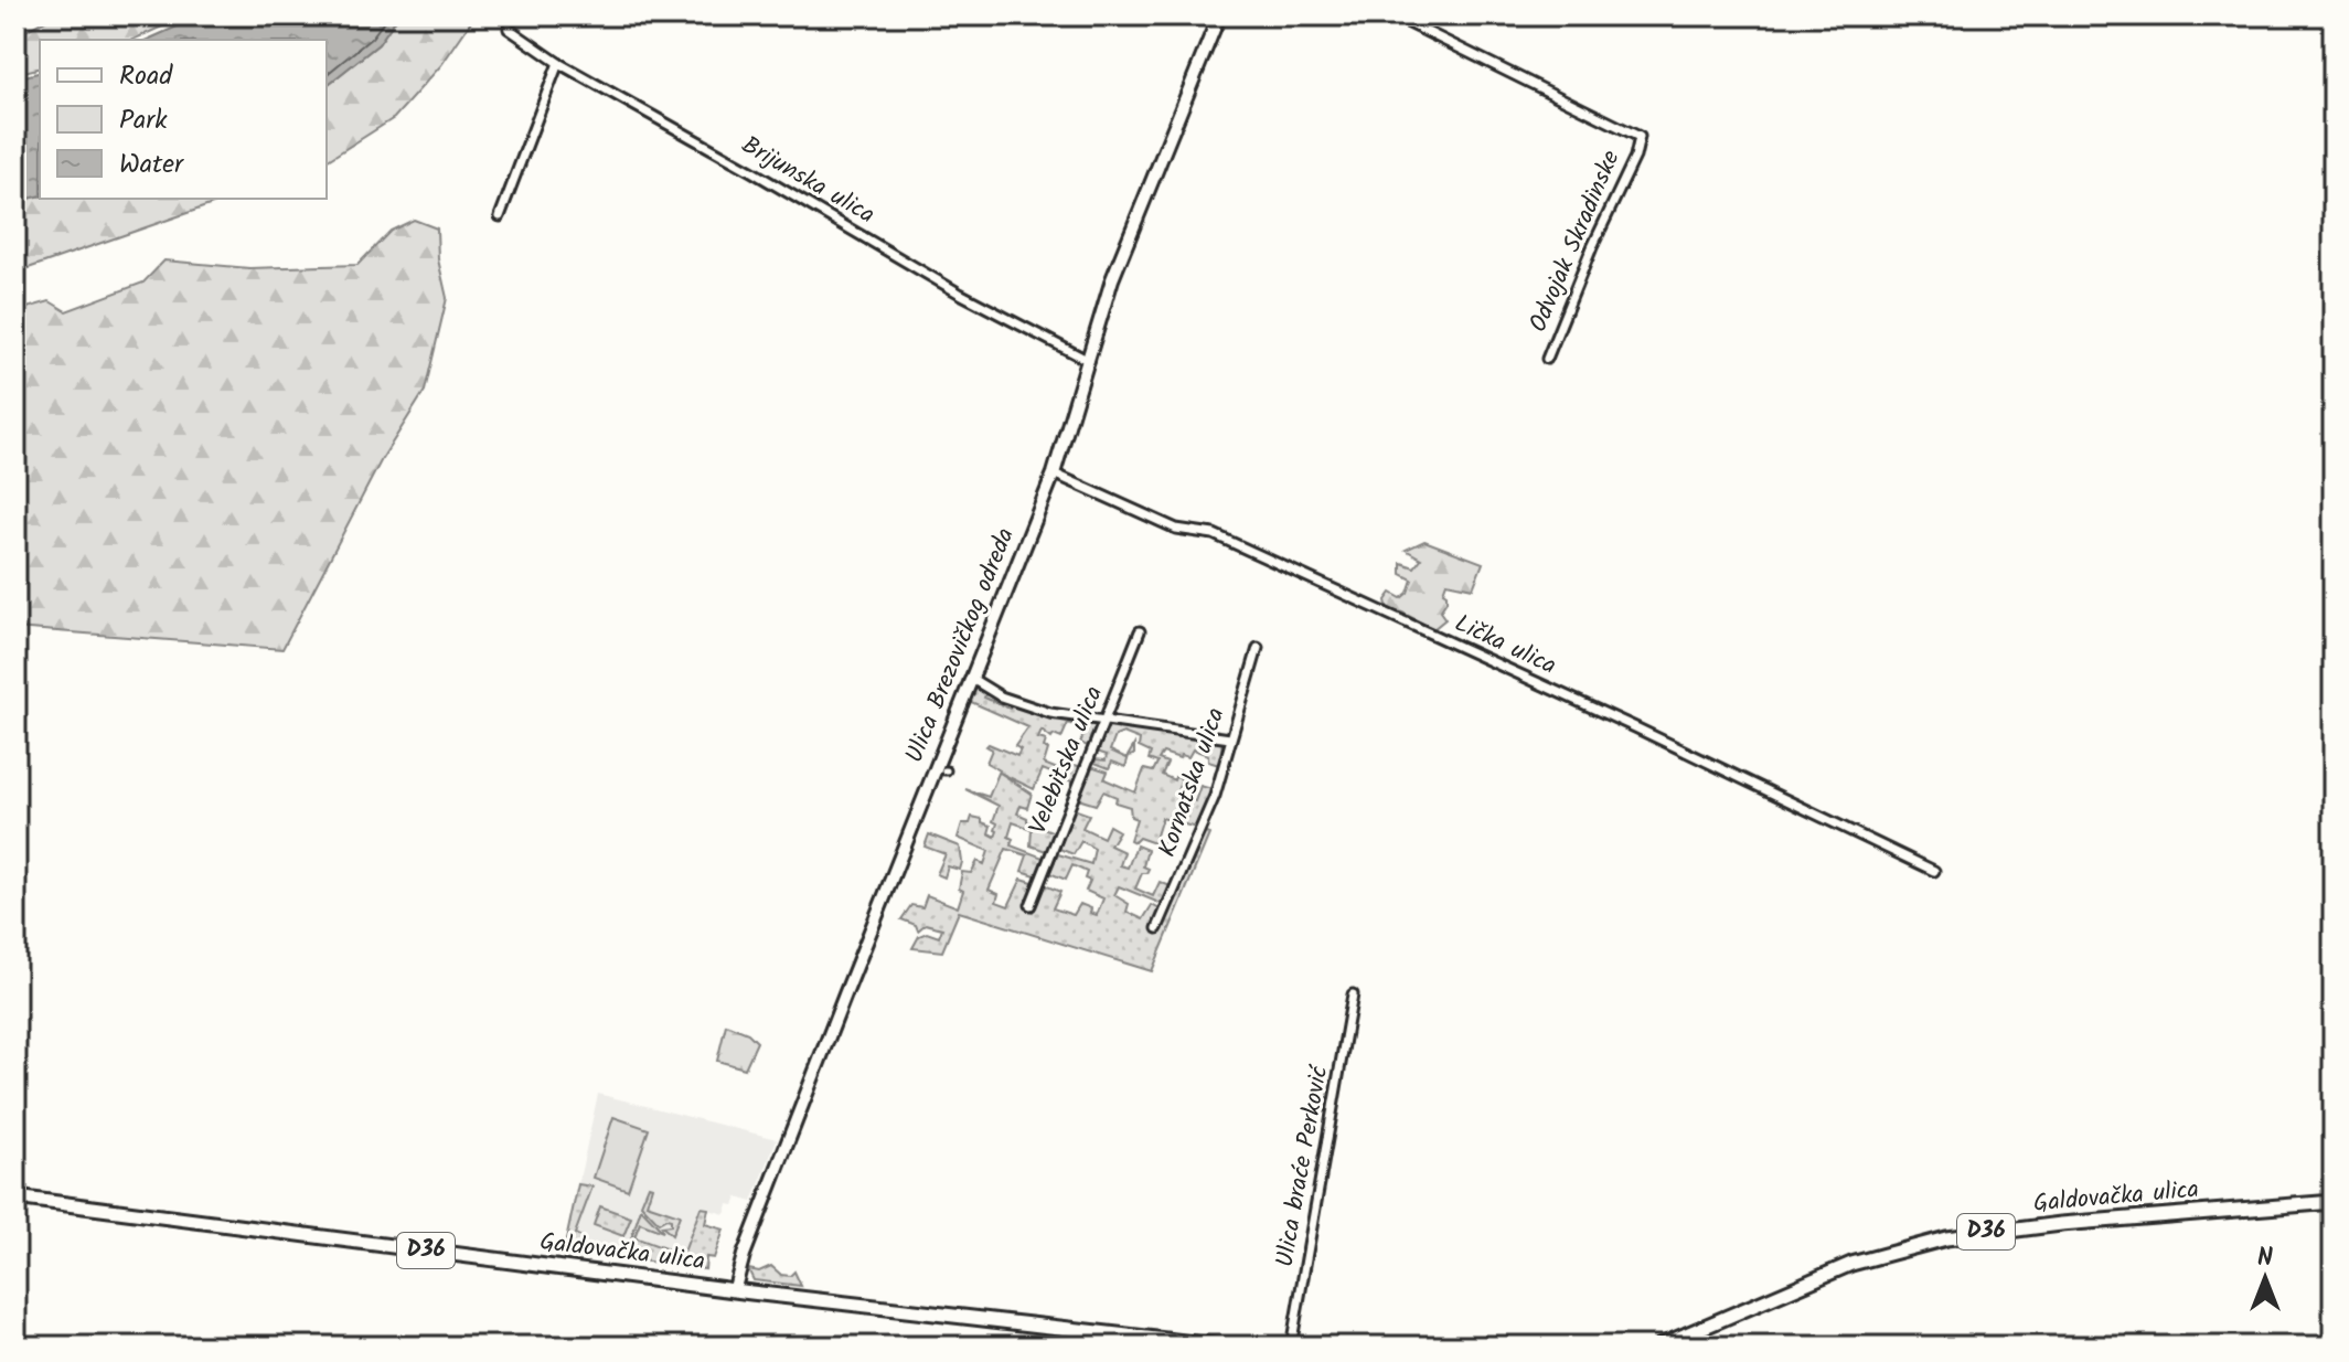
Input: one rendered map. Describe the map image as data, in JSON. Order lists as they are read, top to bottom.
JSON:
{
  "streets": {
    "main road": ["Ulica Brezovičkog odreda", "Galdovačka ulica", "D36"],
    "street": [
      "Brijunska ulica",
      "Odvojak Skradinske",
      "Lička ulica",
      "Velebitska ulica",
      "Kornatska ulica",
      "Ulica braće Perković"
    ]
  },
  "crossings": [
    ["Brijunska ulica", "Ulica Brezovičkog odreda"],
    ["Ulica Brezovičkog odreda", "Lička ulica"],
    ["Ulica Brezovičkog odreda", "Galdovačka ulica"]
  ],
  "legend": ["Road", "Park", "Water"],
  "north": "top"
}
